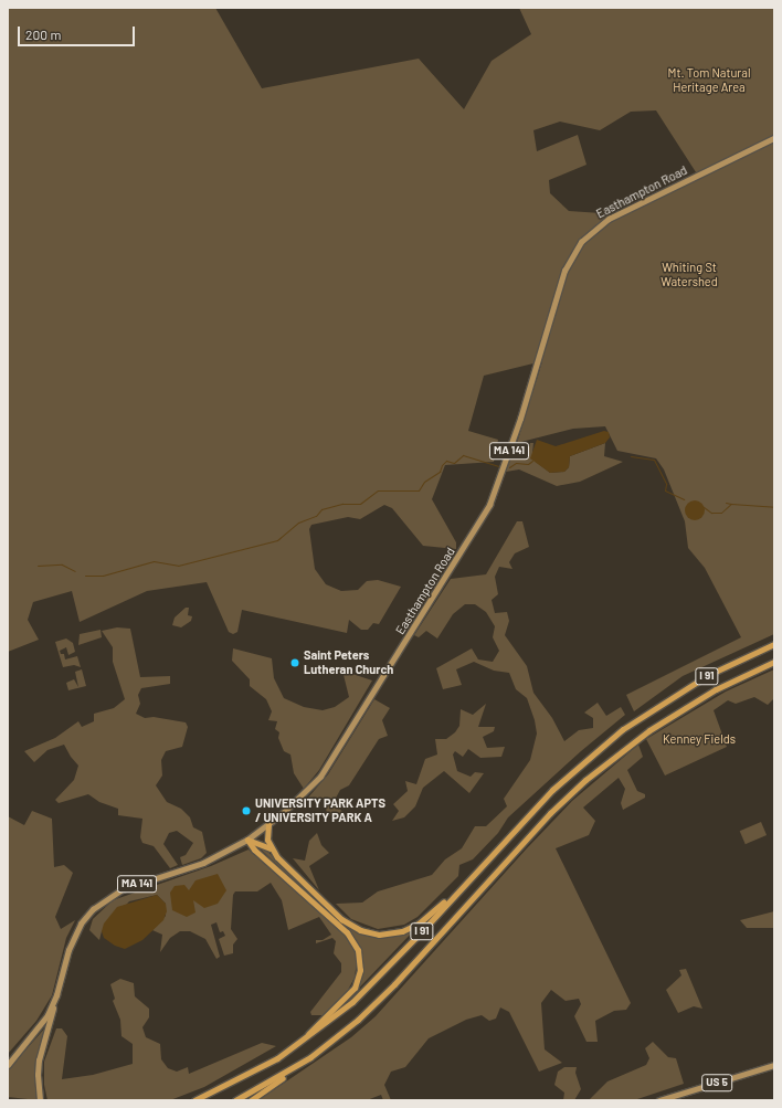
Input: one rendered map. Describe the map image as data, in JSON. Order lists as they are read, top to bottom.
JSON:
{
  "streets": {
    "highway": ["I 91"],
    "main road": ["Easthampton Road", "MA 141", "US 5"]
  },
  "crossings": [
    ["Easthampton Road", "MA 141"]
  ],
  "parks": ["Mt. Tom Natural Heritage Area", "Whiting St Watershed", "Kenney Fields"],
  "places": ["Saint Peters Lutheran Church", "UNIVERSITY PARK APTS / UNIVERSITY PARK A"],
  "scale_bar": "200 m"
}
